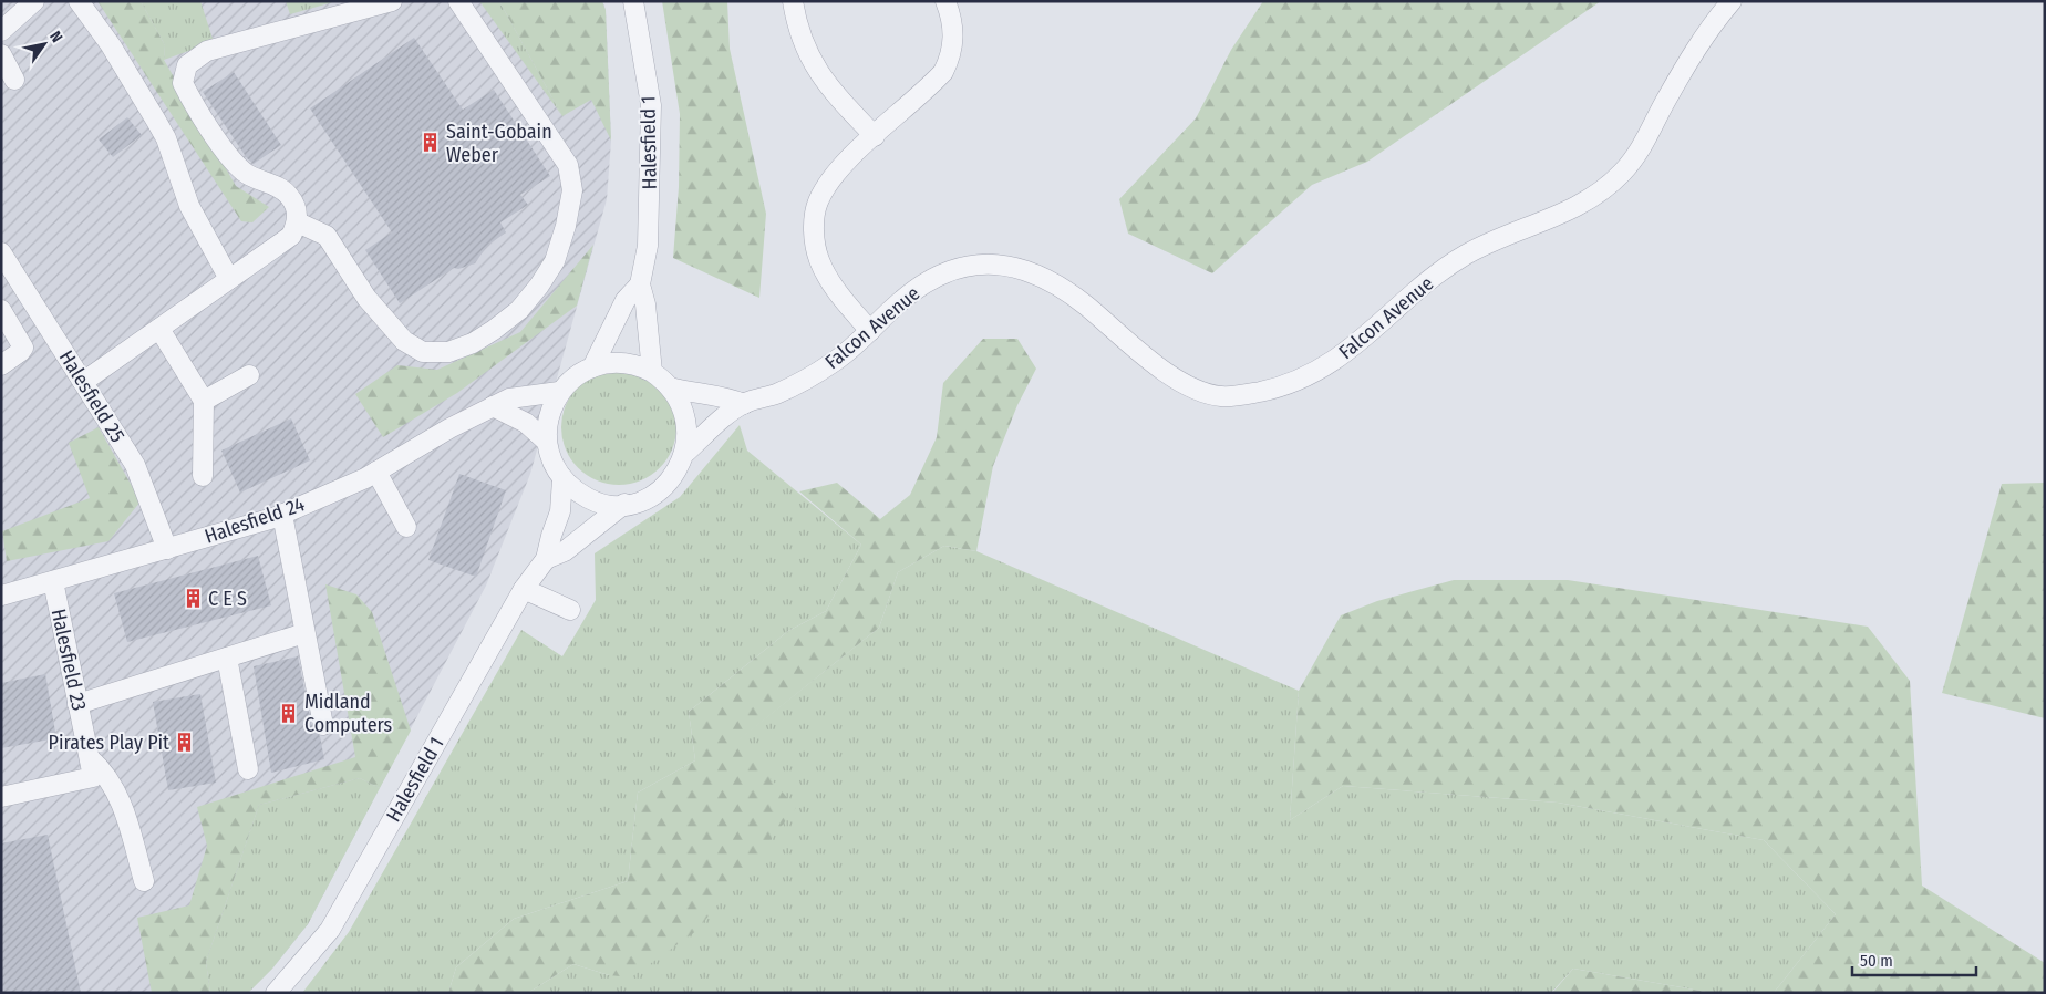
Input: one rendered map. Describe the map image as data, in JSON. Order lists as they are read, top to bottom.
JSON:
{
  "streets": {
    "street": [
      "Halesfield 1",
      "Falcon Avenue",
      "Halesfield 25",
      "Halesfield 24",
      "Halesfield 23"
    ]
  },
  "crossings": [
    ["Halesfield 1", "Falcon Avenue"],
    ["Halesfield 1", "Halesfield 24"],
    ["Falcon Avenue", "Halesfield 24"],
    ["Halesfield 25", "Halesfield 24"],
    ["Halesfield 24", "Halesfield 23"]
  ],
  "places": {
    "building": [
      "Saint-Gobain Weber",
      "C E S",
      "Midland Computers",
      "Pirates Play Pit"
    ]
  },
  "scale_bar": "50 m",
  "north": "top right"
}
